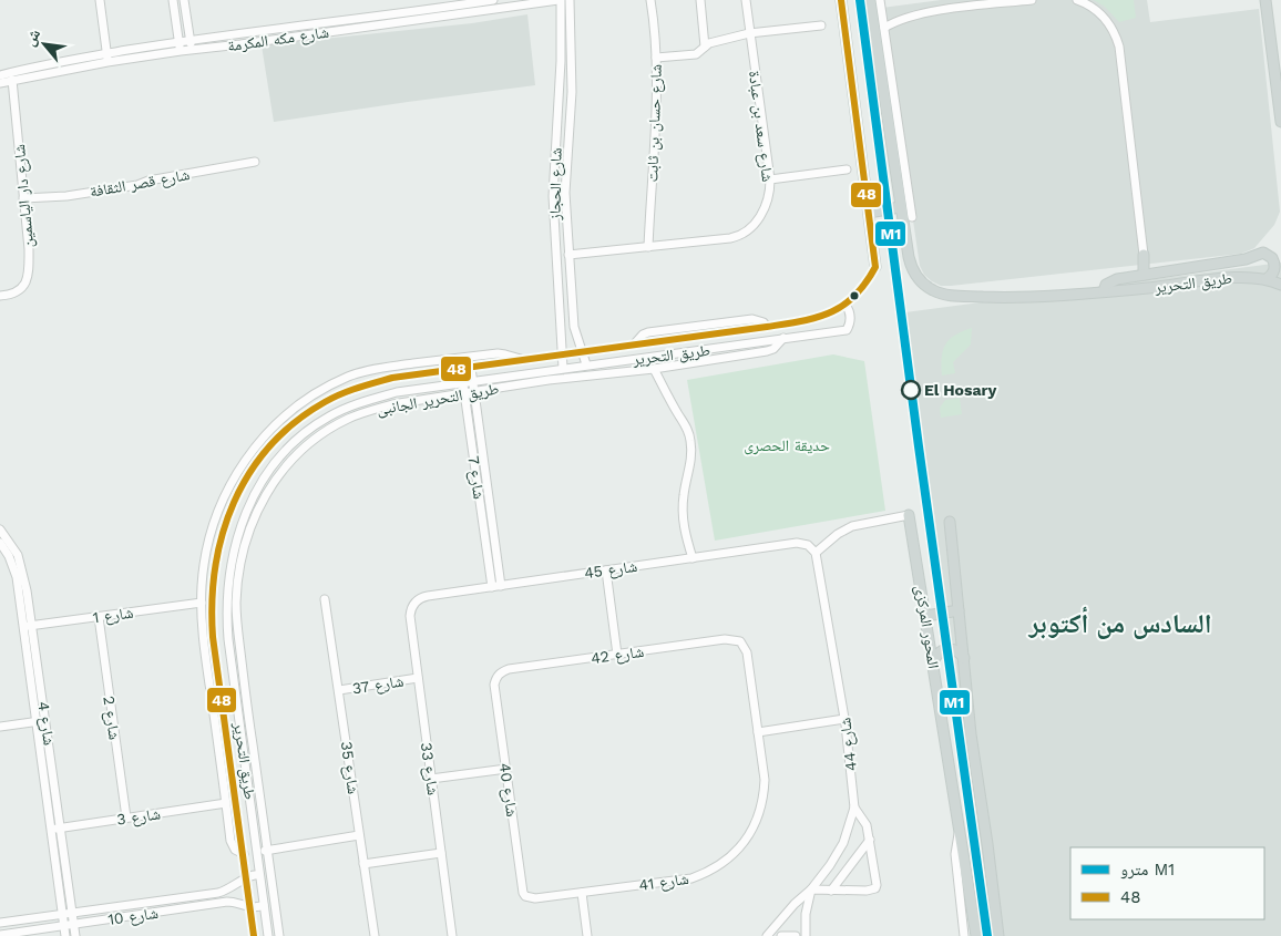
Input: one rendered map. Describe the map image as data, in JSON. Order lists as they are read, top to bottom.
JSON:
{
  "streets": {
    "main road": ["طريق التحرير", "المحور المركزى"],
    "street": [
      "شارع مكه المكرمة",
      "شارع حسان بن ثابت",
      "شارع سعد بن عبادة",
      "شارع قصر الثقافة",
      "شارع الحجاز",
      "شارع دار الياسمين",
      "طريق التحرير الجانبى",
      "شارع 7",
      "شارع 45",
      "شارع 1",
      "شارع 42",
      "شارع 37",
      "شارع 2",
      "شارع 4",
      "شارع 44",
      "شارع 35",
      "شارع 33",
      "شارع 40",
      "شارع 3",
      "شارع 41",
      "شارع 10"
    ]
  },
  "crossings": [
    ["شارع مكه المكرمة", "شارع الحجاز"],
    ["شارع مكه المكرمة", "شارع دار الياسمين"],
    ["شارع حسان بن ثابت", "شارع سعد بن عبادة"],
    ["شارع سعد بن عبادة", "شارع الحجاز"],
    ["شارع قصر الثقافة", "شارع دار الياسمين"],
    ["شارع الحجاز", "طريق التحرير"],
    ["طريق التحرير", "طريق التحرير الجانبى"],
    ["طريق التحرير", "شارع 7"],
    ["طريق التحرير", "شارع 10"],
    ["طريق التحرير الجانبى", "شارع 7"],
    ["شارع 7", "شارع 45"],
    ["شارع 45", "شارع 44"],
    ["شارع 45", "شارع 33"],
    ["شارع 1", "شارع 2"],
    ["شارع 1", "شارع 4"],
    ["شارع 42", "شارع 40"],
    ["شارع 42", "شارع 41"],
    ["شارع 37", "شارع 35"],
    ["شارع 37", "شارع 33"],
    ["شارع 2", "شارع 3"],
    ["شارع 4", "شارع 3"],
    ["شارع 4", "شارع 10"],
    ["شارع 40", "شارع 41"]
  ],
  "districts": ["السادس من أكتوبر"],
  "parks": ["حديقة الحصرى"],
  "places": ["El Hosary"],
  "lines": ["metro line M1", "transit line 48"],
  "legend": ["مترو M1", "48"],
  "north": "top left"
}
